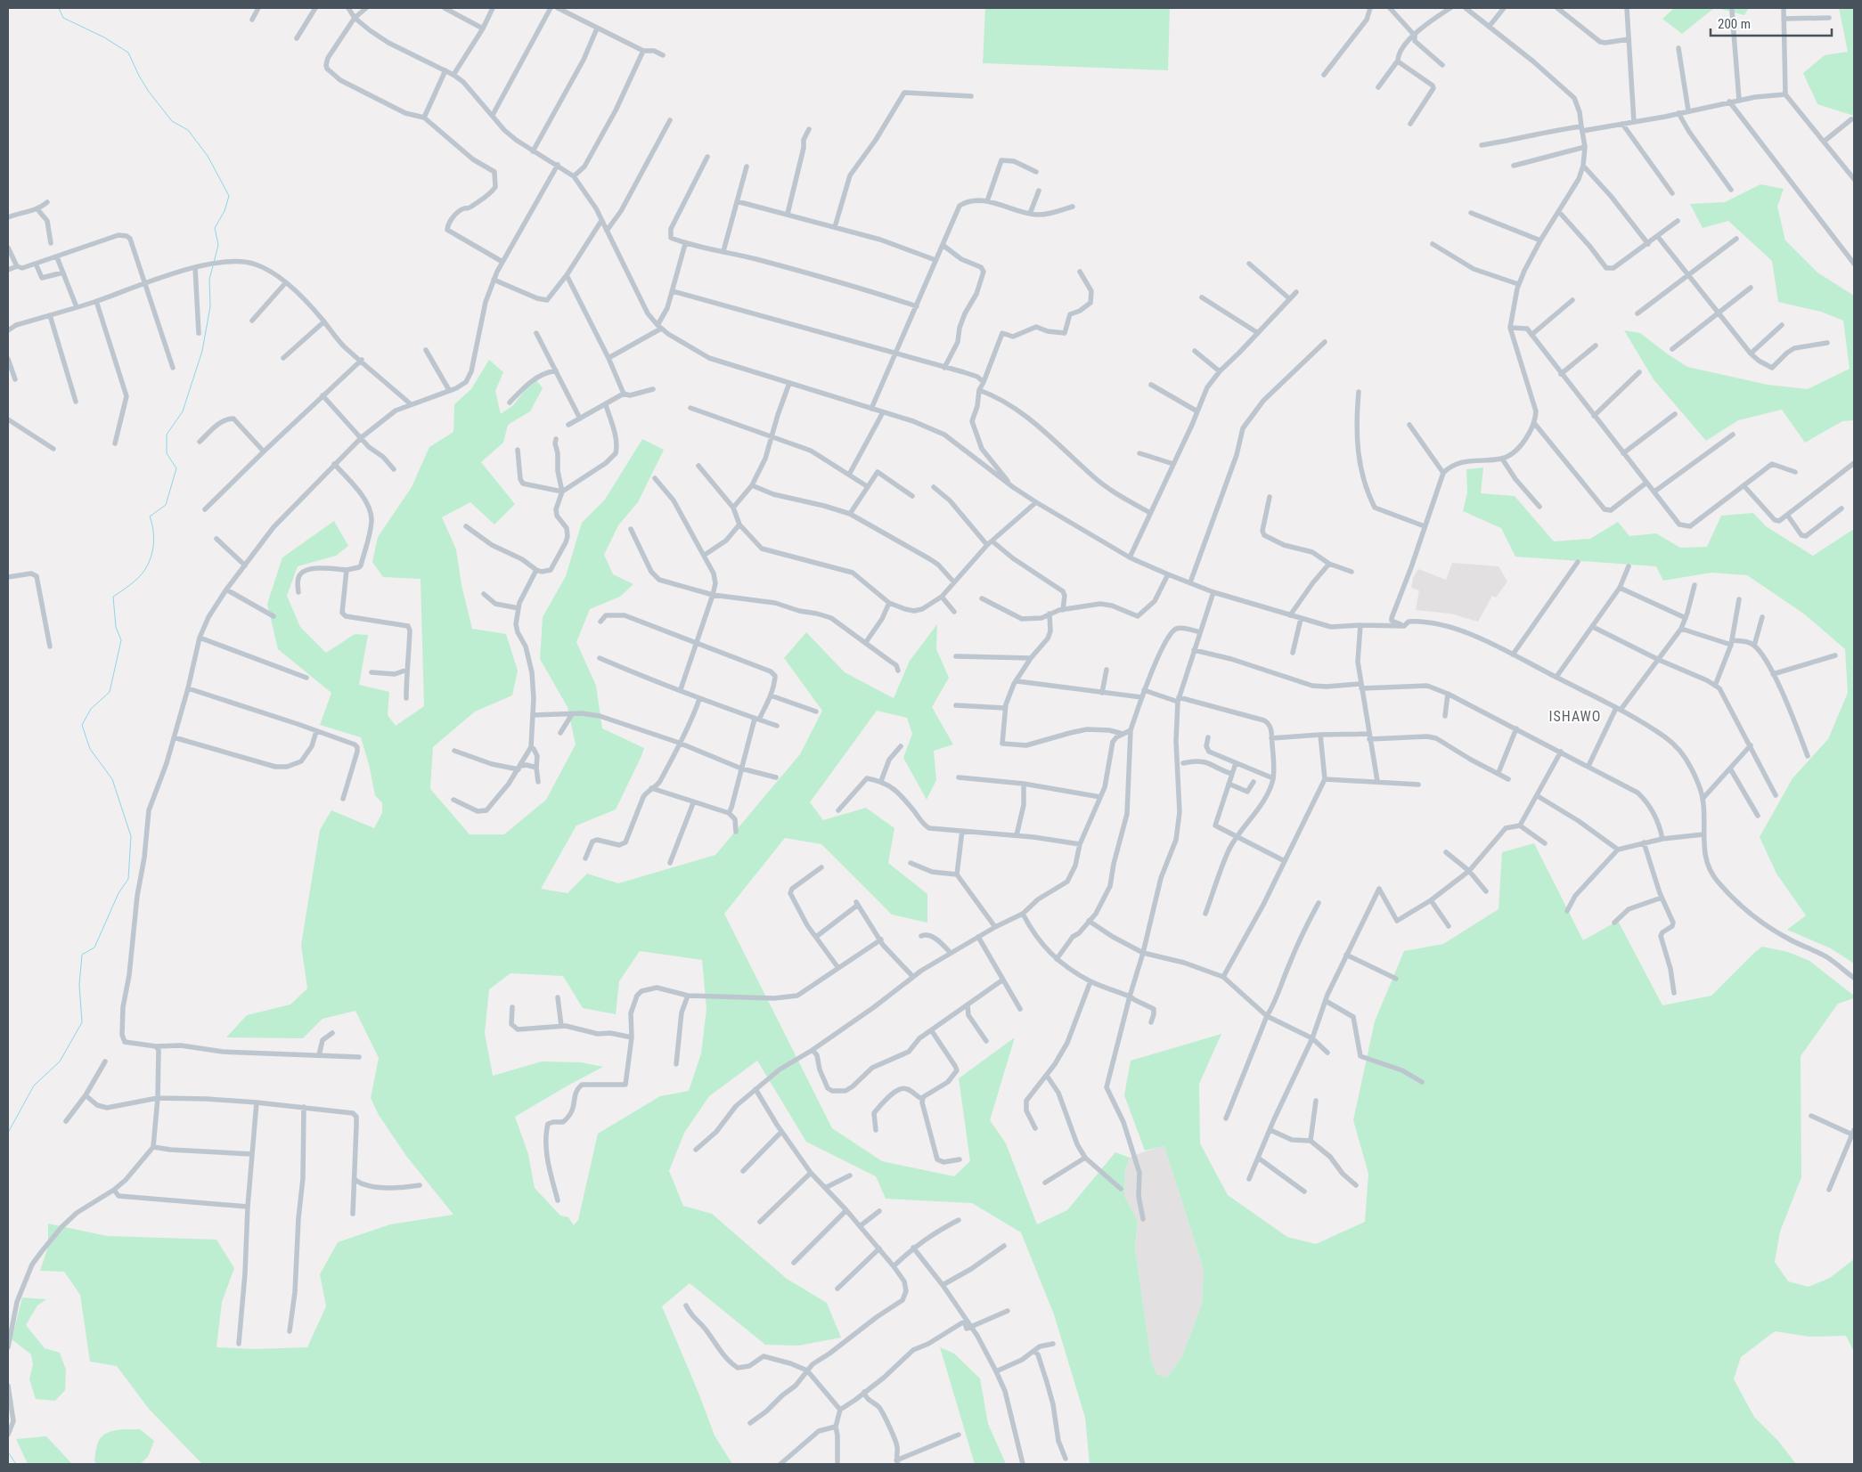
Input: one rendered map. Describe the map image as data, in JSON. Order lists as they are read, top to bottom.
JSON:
{
  "districts": ["ISHAWO"],
  "scale_bar": "200 m"
}
